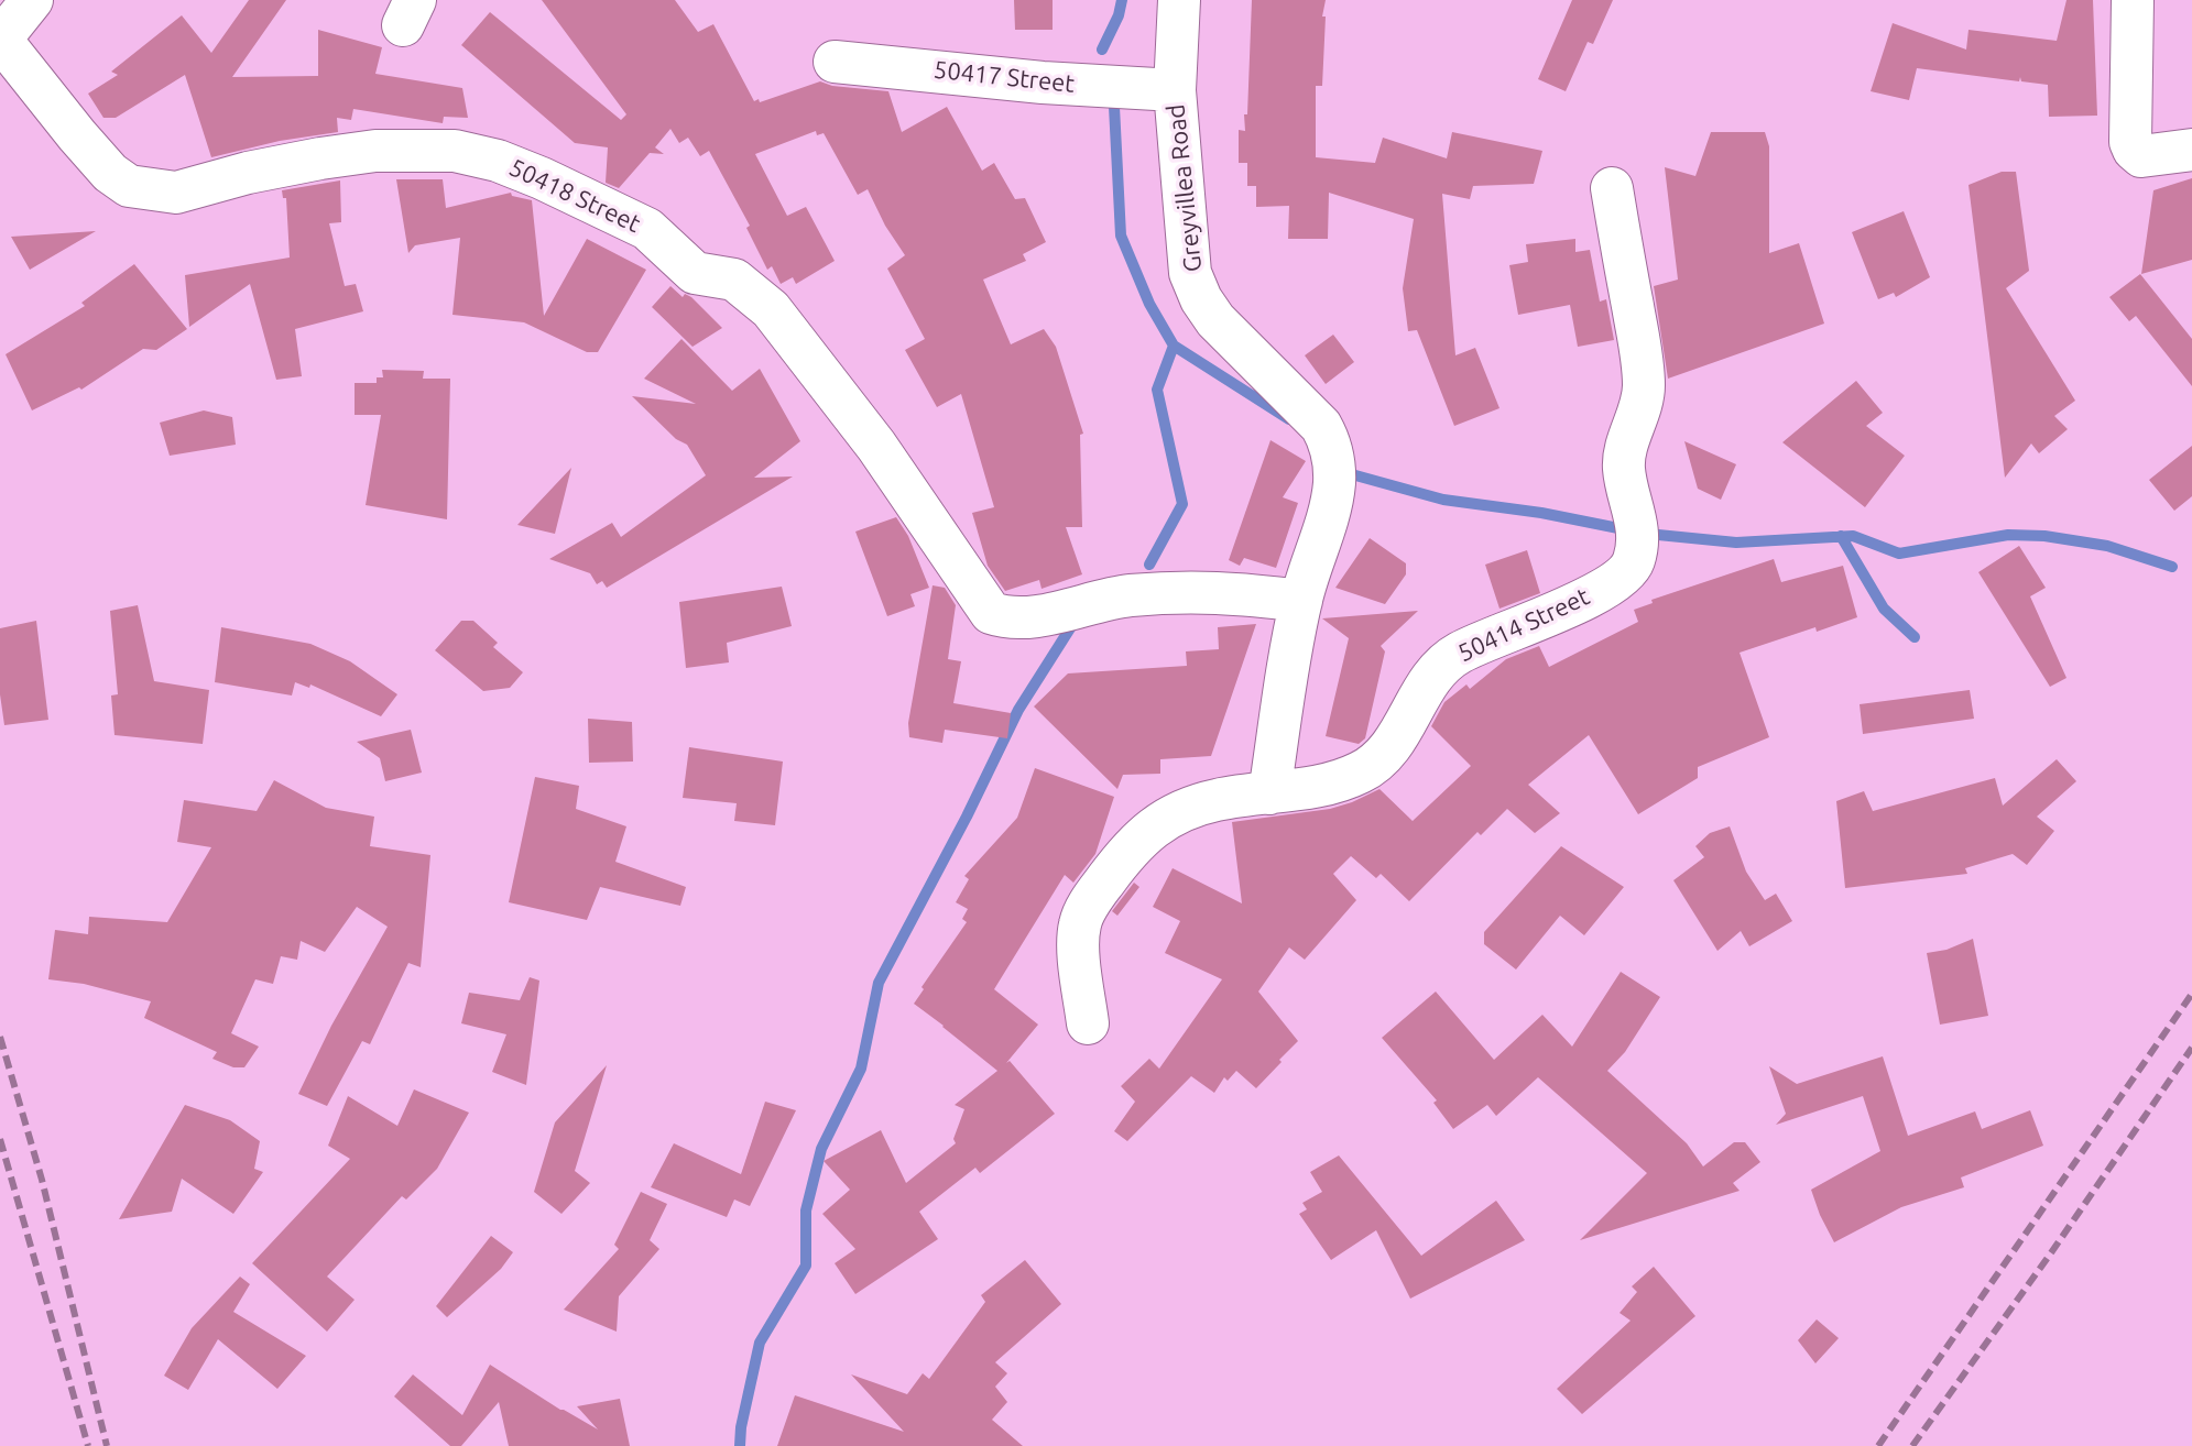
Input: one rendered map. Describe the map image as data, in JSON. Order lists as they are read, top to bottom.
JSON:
{
  "streets": {
    "street": [
      "50417 Street",
      "Greyvillea Road",
      "50418 Street",
      "50414 Street"
    ]
  },
  "crossings": [
    ["50417 Street", "Greyvillea Road"],
    ["Greyvillea Road", "50418 Street"],
    ["Greyvillea Road", "50414 Street"]
  ]
}
